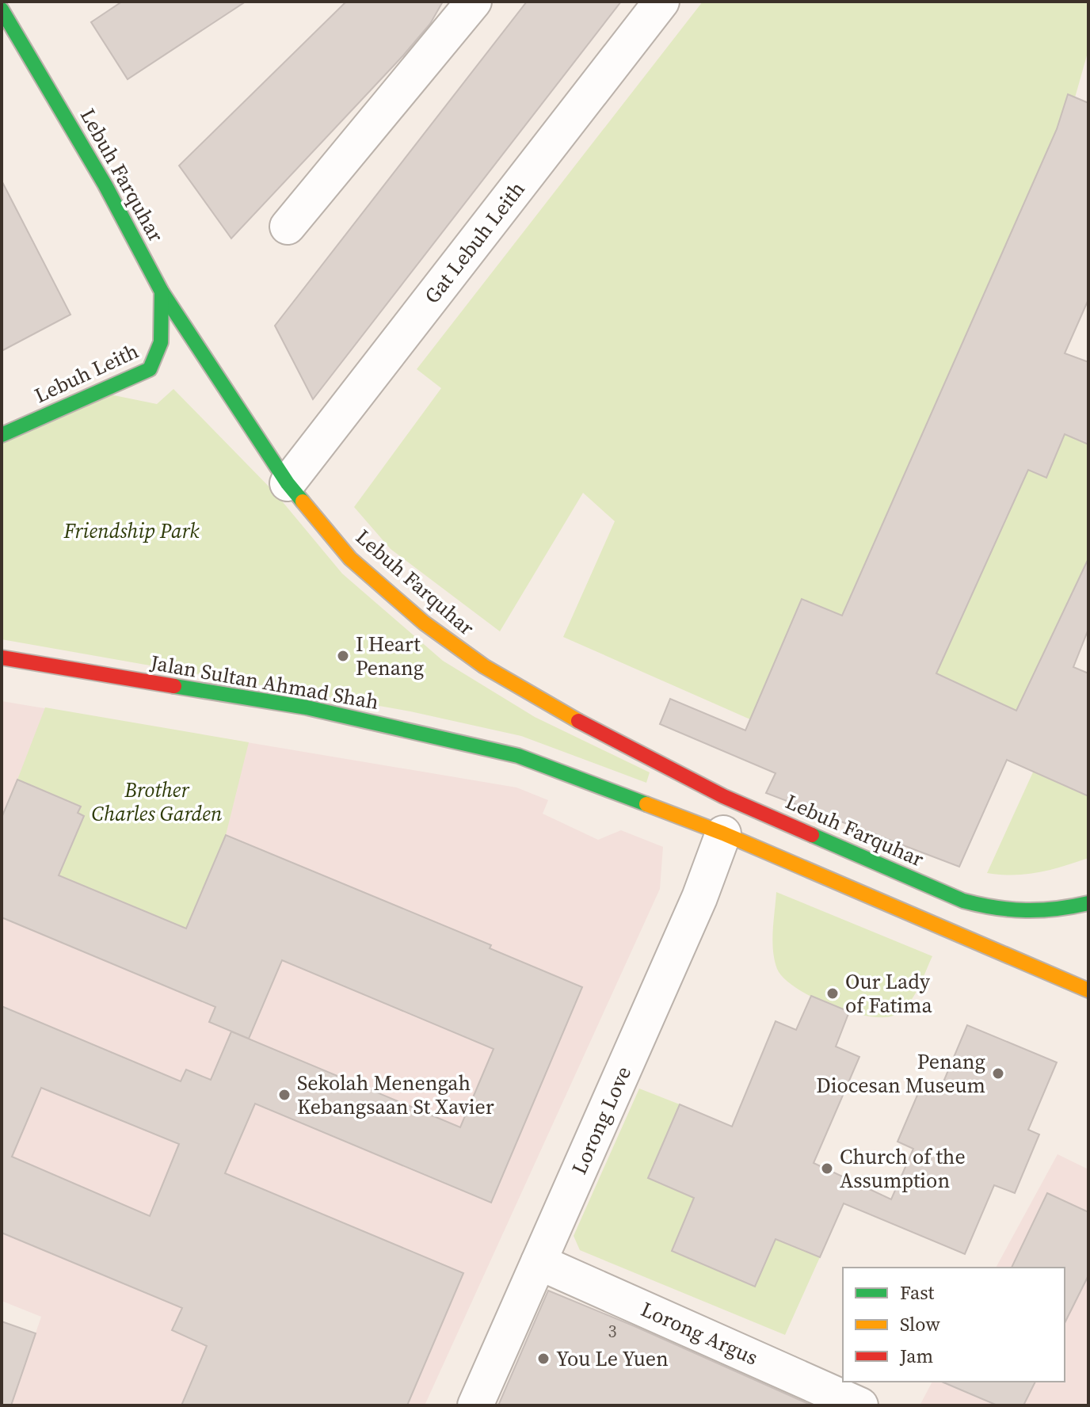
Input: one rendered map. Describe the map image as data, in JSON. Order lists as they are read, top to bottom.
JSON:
{
  "streets": {
    "main road": ["Lebuh Farquhar", "Lebuh Leith", "Jalan Sultan Ahmad Shah"],
    "street": ["Gat Lebuh Leith", "Lorong Love", "Lorong Argus"]
  },
  "crossings": [
    ["Lebuh Farquhar", "Gat Lebuh Leith"],
    ["Lebuh Farquhar", "Lebuh Leith"],
    ["Jalan Sultan Ahmad Shah", "Lorong Love"],
    ["Lorong Love", "Lorong Argus"]
  ],
  "parks": ["Friendship Park", "Brother Charles Garden"],
  "places": [
    "I Heart Penang",
    "Our Lady of Fatima",
    "Penang Diocesan Museum",
    "Sekolah Menengah Kebangsaan St Xavier",
    "Church of the Assumption",
    "You Le Yuen"
  ],
  "house_numbers": ["3"],
  "legend": ["Fast", "Slow", "Jam"]
}
